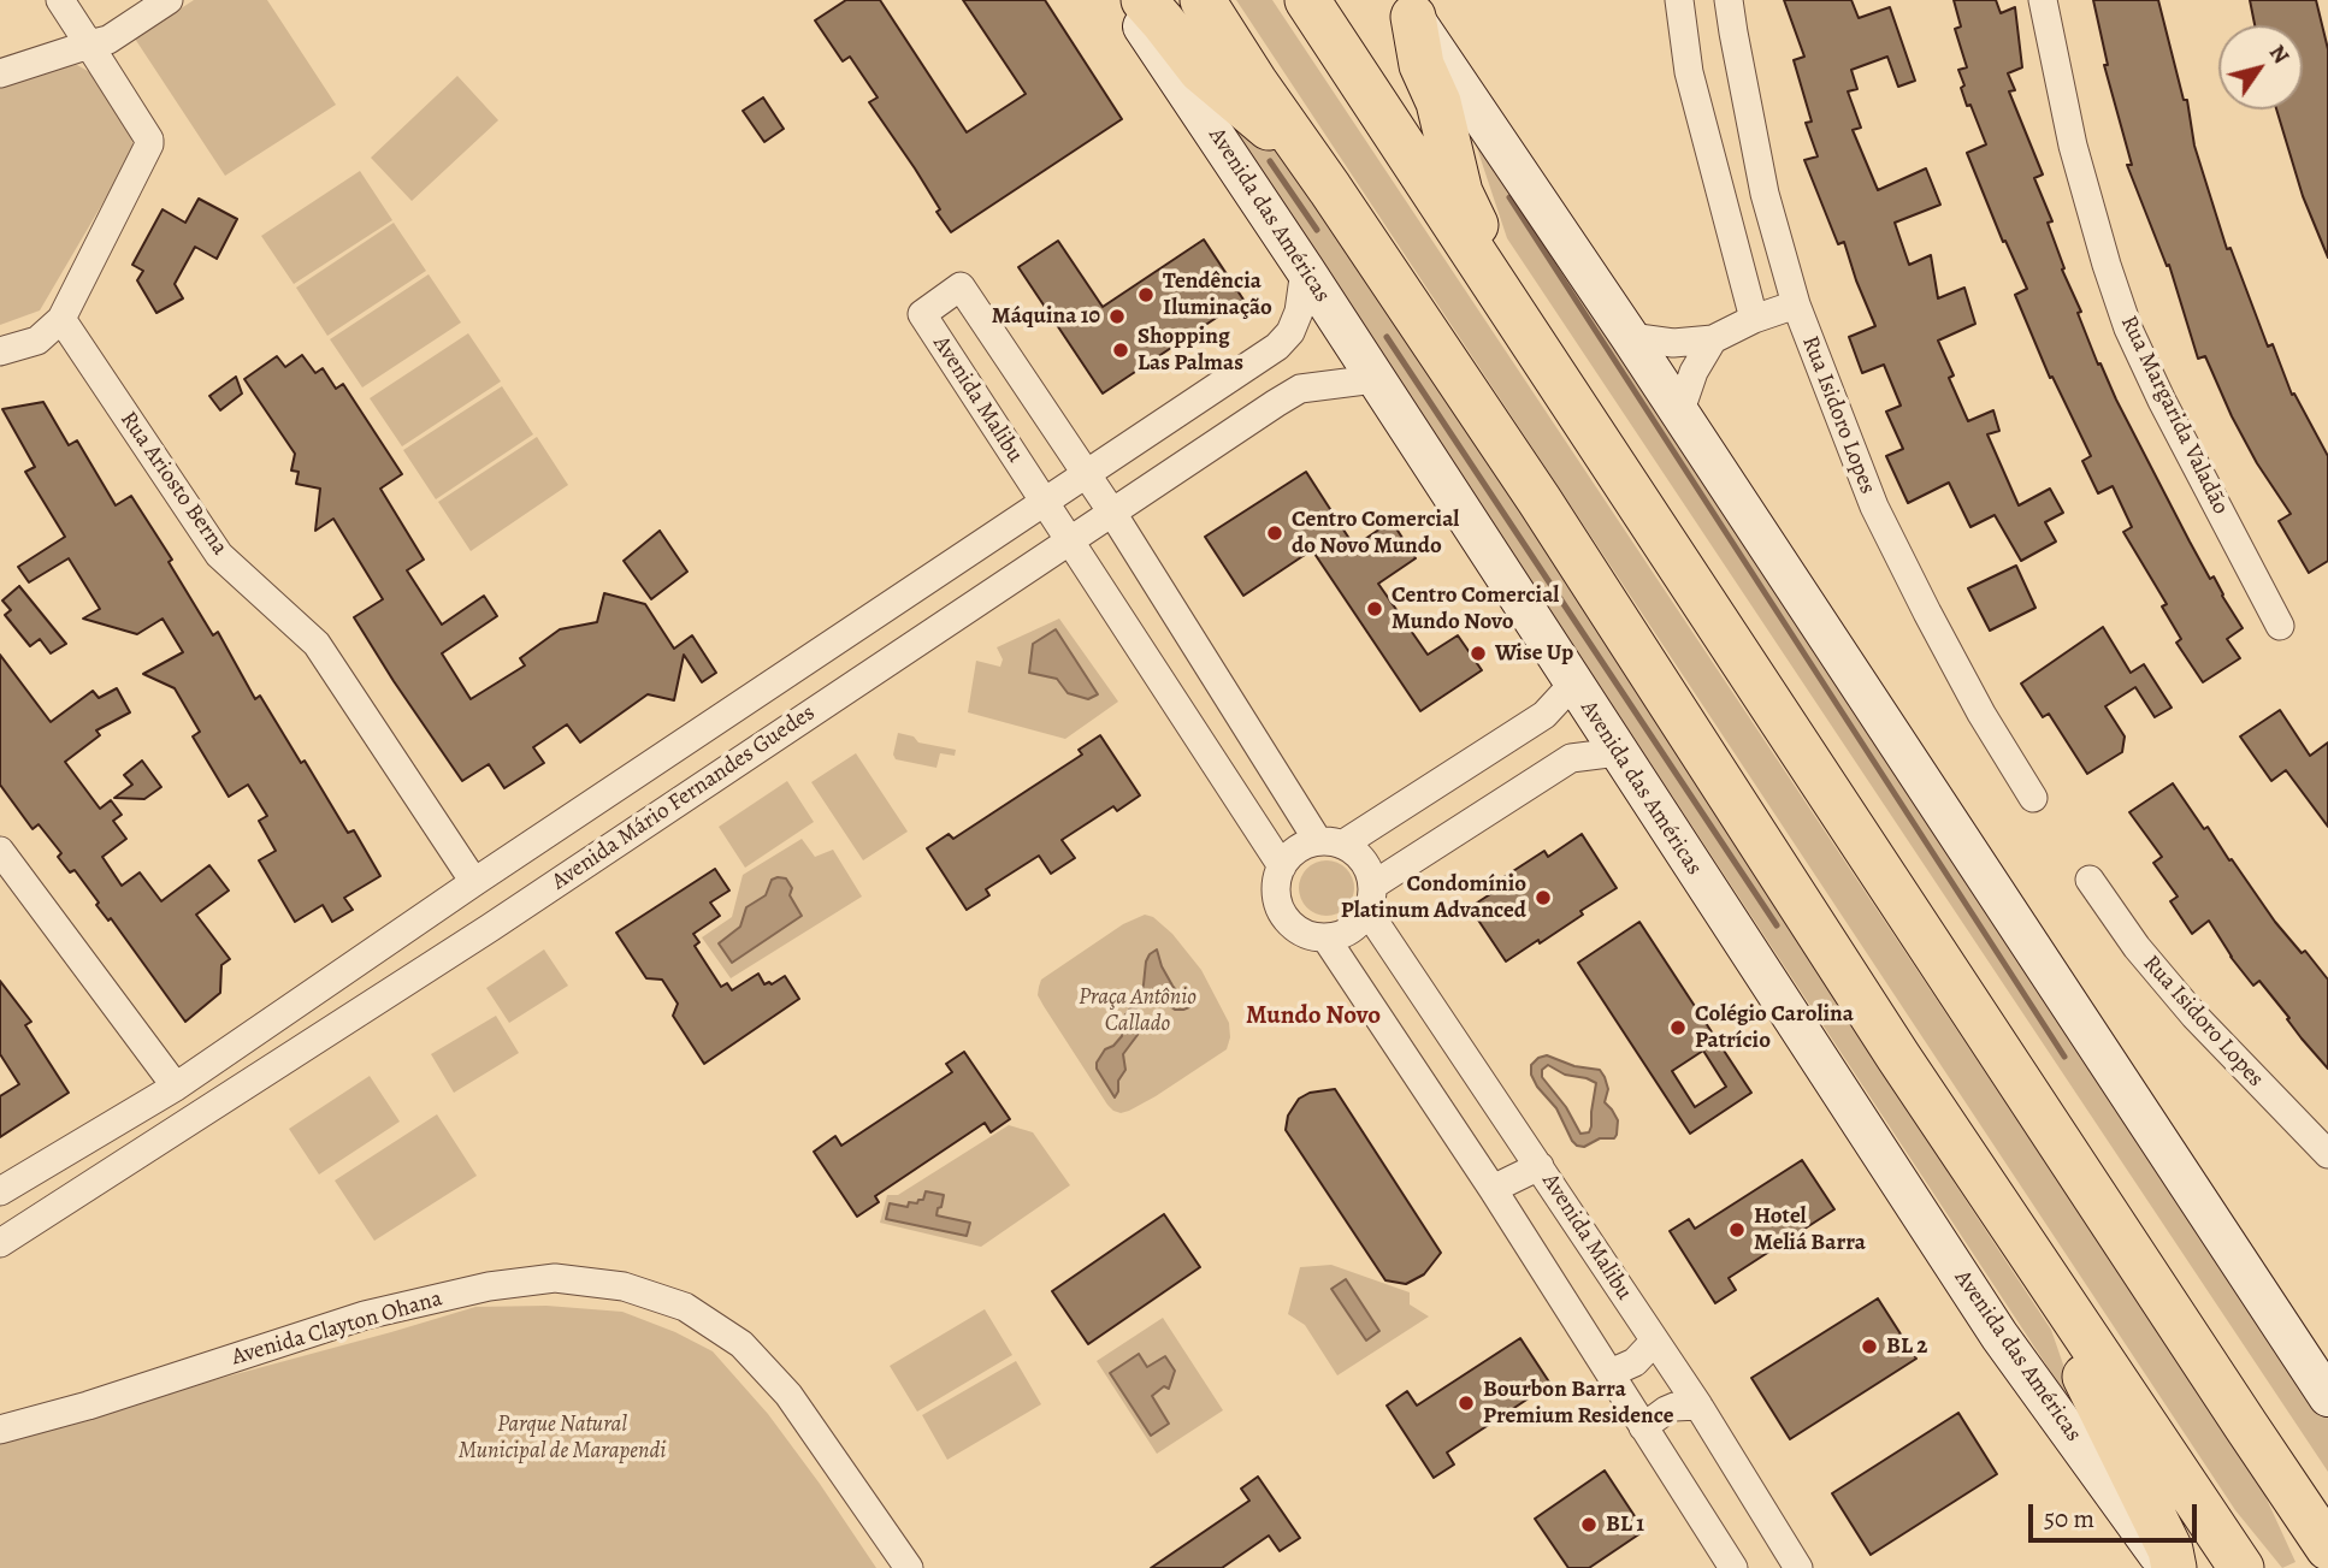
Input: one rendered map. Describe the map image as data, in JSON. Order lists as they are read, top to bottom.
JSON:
{
  "streets": {
    "main road": ["Avenida das Américas"],
    "street": [
      "Avenida Malibu",
      "Rua Isidoro Lopes",
      "Rua Margarida Valadão",
      "Rua Ariosto Berna",
      "Avenida Mário Fernandes Guedes",
      "Avenida Clayton Ohana"
    ]
  },
  "crossings": [
    ["Avenida das Américas", "Avenida Mário Fernandes Guedes"],
    ["Avenida Malibu", "Avenida Mário Fernandes Guedes"],
    ["Rua Ariosto Berna", "Avenida Mário Fernandes Guedes"]
  ],
  "districts": ["Mundo Novo"],
  "parks": ["Praça Antônio Callado", "Parque Natural Municipal de Marapendi"],
  "places": [
    "Tendência Iluminação",
    "Máquina 10",
    "Shopping Las Palmas",
    "Centro Comercial do Novo Mundo",
    "Centro Comercial Mundo Novo",
    "Wise Up",
    "Condomínio Platinum Advanced",
    "Colégio Carolina Patrício",
    "Hotel Meliá Barra",
    "BL 2",
    "Bourbon Barra Premium Residence",
    "BL 1"
  ],
  "scale_bar": "50 m",
  "north": "top right"
}
